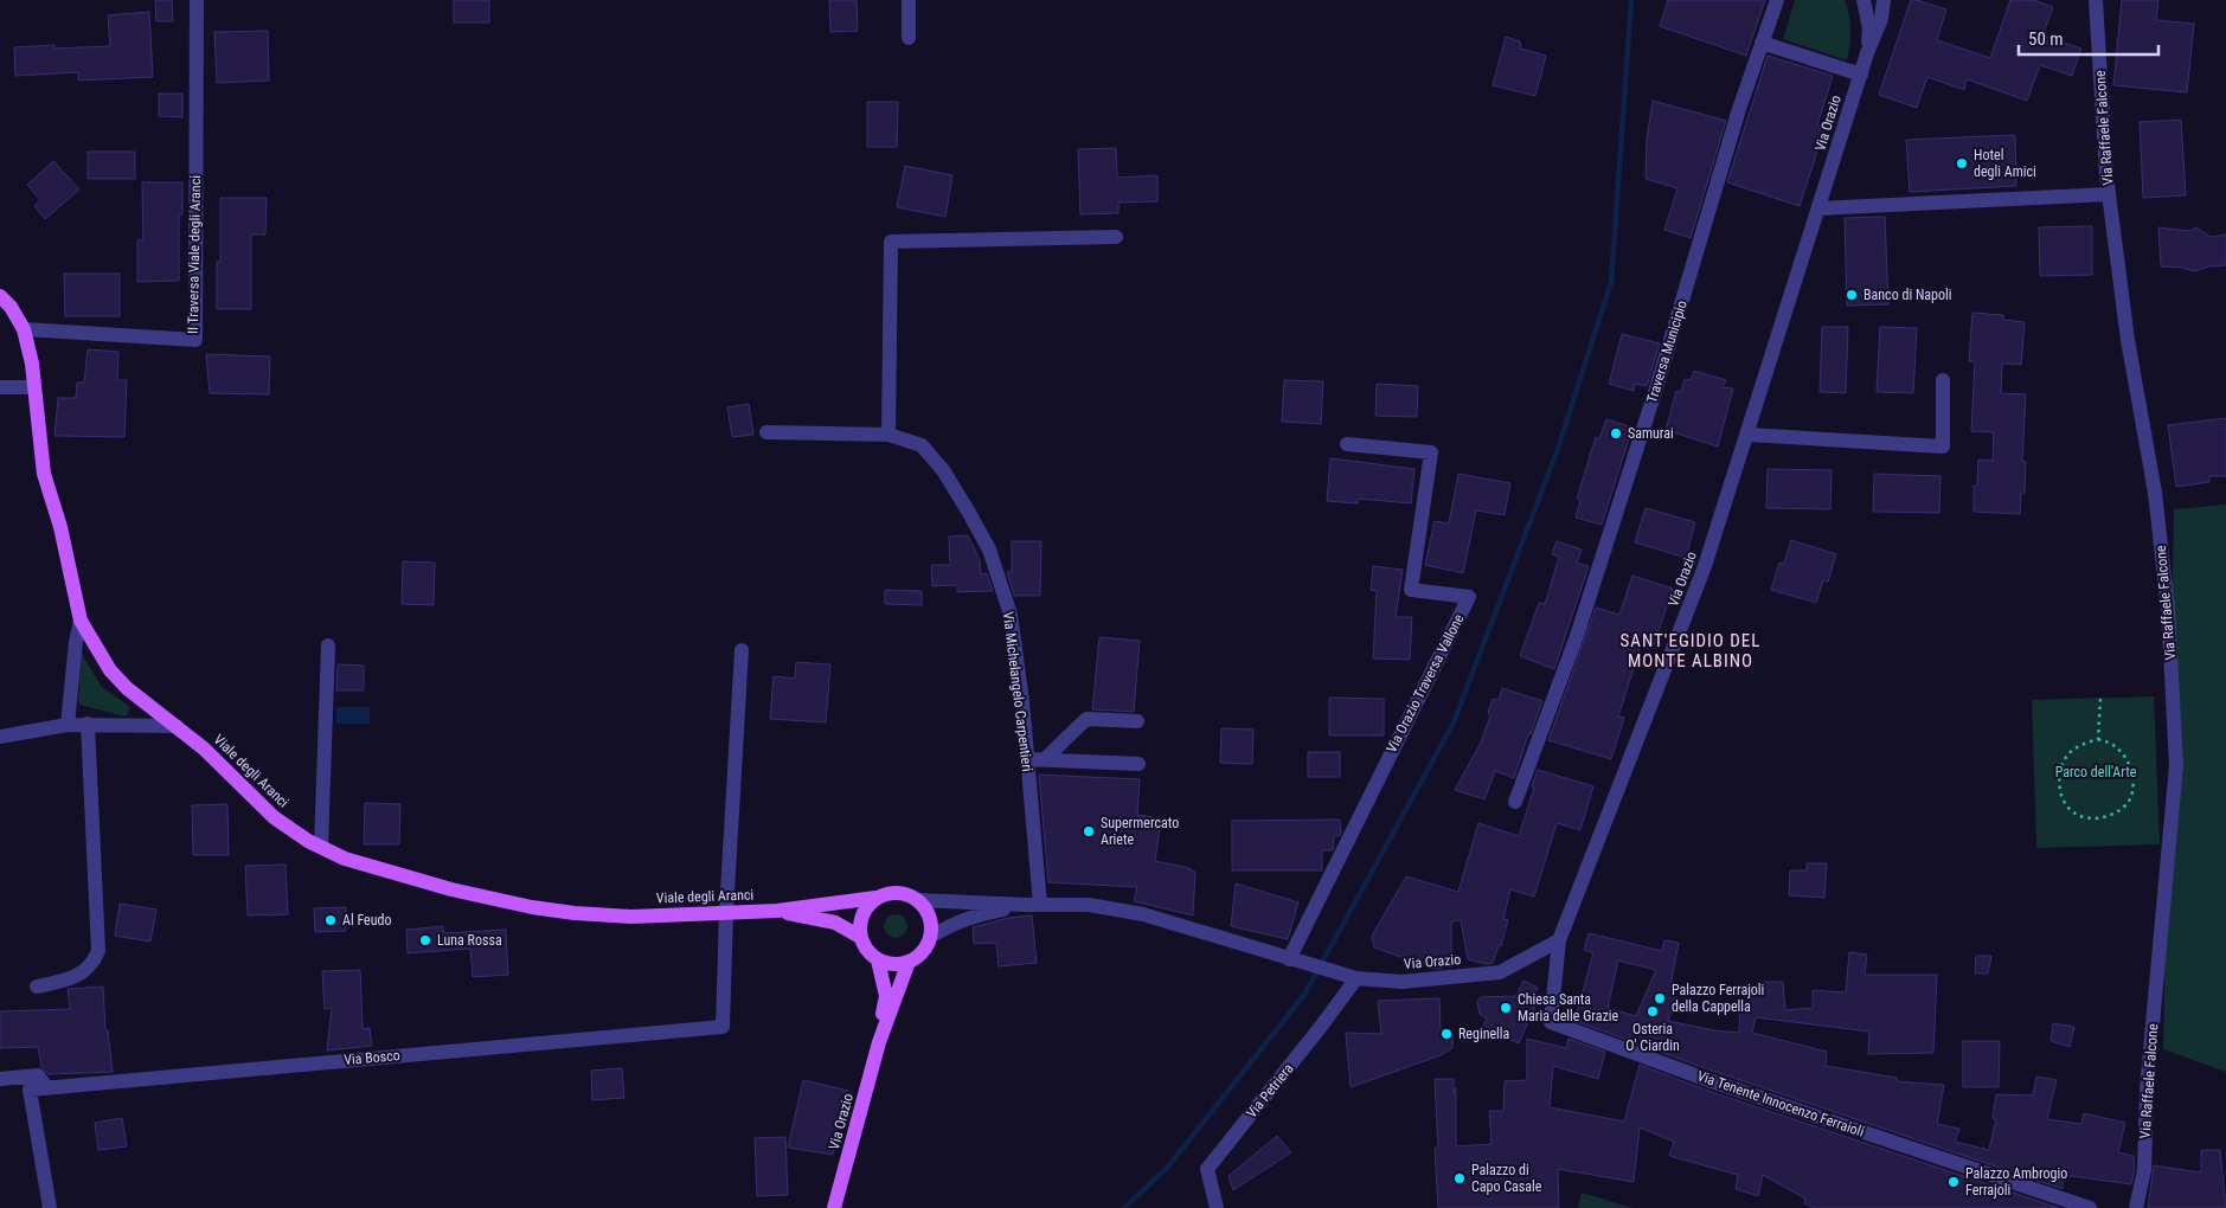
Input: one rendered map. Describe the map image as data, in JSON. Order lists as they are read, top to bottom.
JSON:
{
  "streets": {
    "main road": ["Via Orazio", "Viale degli Aranci"],
    "street": [
      "Via Raffaele Falcone",
      "II Traversa Viale degli Aranci",
      "Traversa Municipio",
      "Via Orazio Traversa Vallone",
      "Via Michelangelo Carpentieri",
      "Via Bosco",
      "Via Petriera",
      "Via Tenente Innocenzo Ferraioli"
    ]
  },
  "crossings": [
    ["Via Orazio", "Via Orazio Traversa Vallone"],
    ["Via Orazio", "Via Petriera"],
    ["Via Orazio", "Via Tenente Innocenzo Ferraioli"],
    ["II Traversa Viale degli Aranci", "Viale degli Aranci"],
    ["Viale degli Aranci", "Via Bosco"]
  ],
  "districts": ["SANT'EGIDIO DEL MONTE ALBINO"],
  "parks": ["Parco dell'Arte"],
  "places": [
    "Hotel degli Amici",
    "Banco di Napoli",
    "Samurai",
    "Supermercato Ariete",
    "Al Feudo",
    "Luna Rossa",
    "Palazzo Ferrajoli della Cappella",
    "Chiesa Santa Maria delle Grazie",
    "Osteria O' Ciardin",
    "Reginella",
    "Palazzo di Capo Casale",
    "Palazzo Ambrogio Ferrajoli"
  ],
  "scale_bar": "50 m"
}
